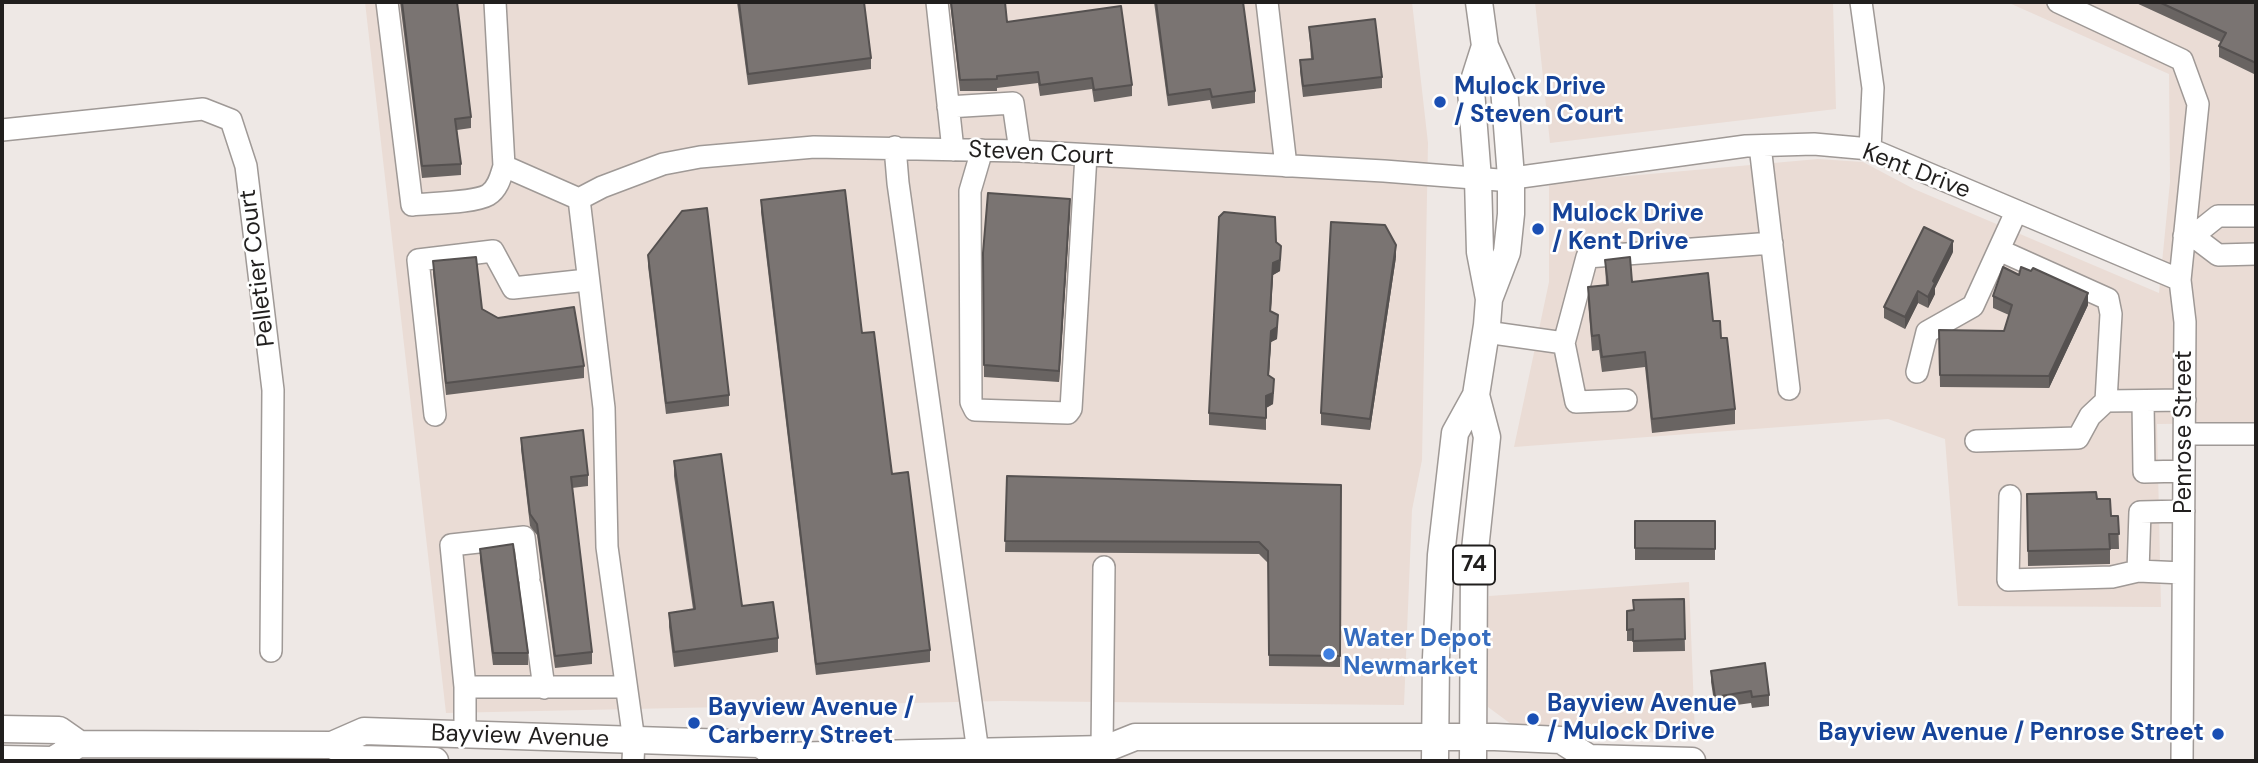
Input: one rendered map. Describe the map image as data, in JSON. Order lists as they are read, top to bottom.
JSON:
{
  "streets": {
    "main road": ["74", "Bayview Avenue"],
    "street": [
      "Steven Court",
      "Kent Drive",
      "Pelletier Court",
      "Penrose Street"
    ]
  },
  "crossings": [
    ["Steven Court", "Kent Drive"],
    ["Steven Court", "74"],
    ["Kent Drive", "Penrose Street"],
    ["Kent Drive", "74"]
  ],
  "places": [
    "Mulock Drive / Steven Court",
    "Mulock Drive / Kent Drive",
    "Water Depot Newmarket",
    "Bayview Avenue / Mulock Drive",
    "Bayview Avenue / Carberry Street",
    "Bayview Avenue / Penrose Street"
  ]
}
